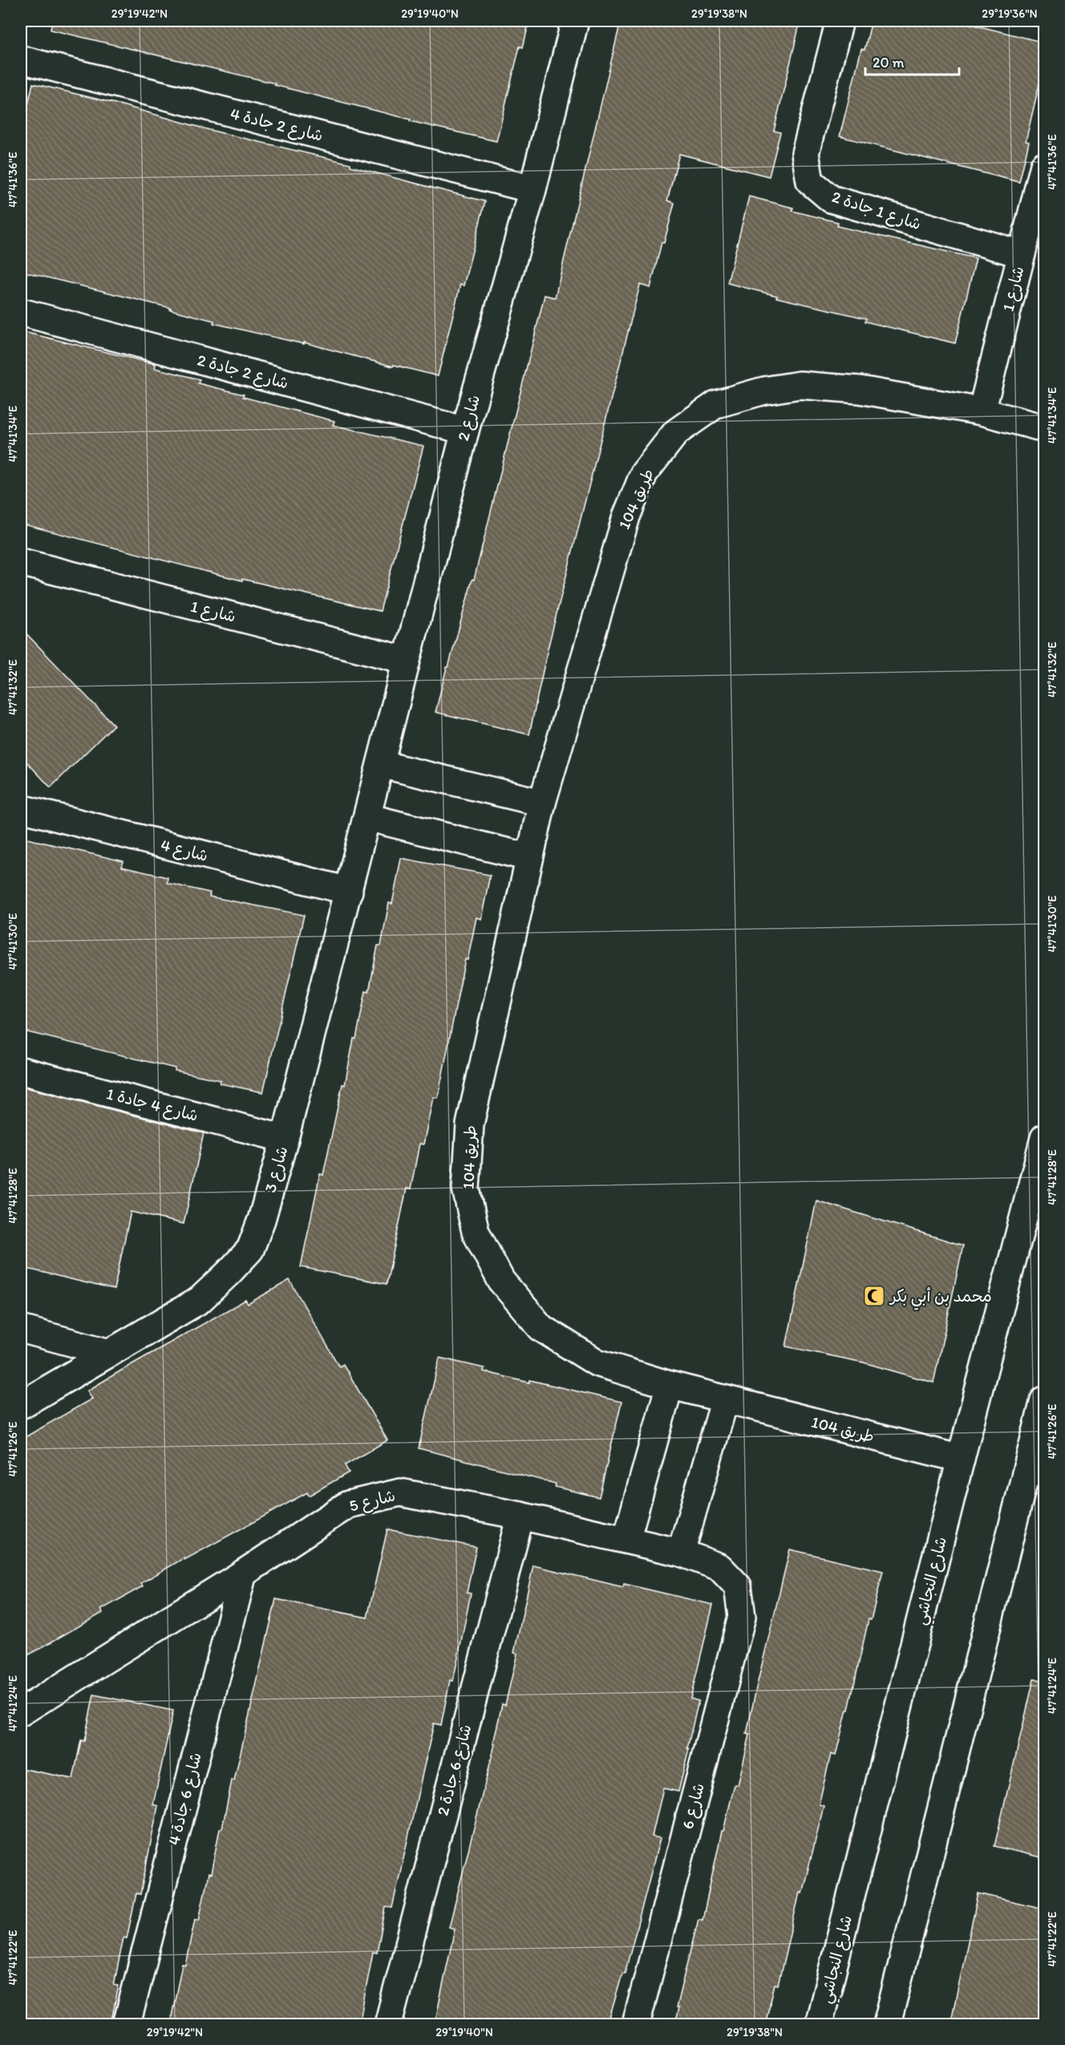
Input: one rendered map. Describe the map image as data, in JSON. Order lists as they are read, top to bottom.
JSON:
{
  "streets": {
    "street": [
      "شارع 2 جادة 4",
      "شارع 1 جادة 2",
      "شارع 1",
      "شارع 2 جادة 2",
      "شارع 2",
      "طريق 104",
      "شارع 4",
      "شارع 4 جادة 1",
      "شارع 3",
      "شارع 5",
      "شارع النجاشي",
      "شارع 6 جادة 2",
      "شارع 6 جادة 4",
      "شارع 6"
    ]
  },
  "crossings": [
    ["شارع 2 جادة 4", "شارع 2"],
    ["شارع 1 جادة 2", "شارع 1"],
    ["شارع 1", "شارع 2"],
    ["شارع 1", "طريق 104"],
    ["شارع 2 جادة 2", "شارع 2"],
    ["شارع 2", "شارع 3"],
    ["طريق 104", "شارع النجاشي"],
    ["شارع 4", "شارع 3"],
    ["شارع 4 جادة 1", "شارع 3"],
    ["شارع 5", "شارع 6 جادة 2"],
    ["شارع 5", "شارع 6 جادة 4"],
    ["شارع 5", "شارع 6"]
  ],
  "places": {
    "mosque": ["محمد بن أبي بكر"]
  },
  "scale_bar": "20 m",
  "coordinates": [
    "29°19'42\"N",
    "29°19'40\"N",
    "29°19'38\"N",
    "29°19'36\"N",
    "47°41'36\"E",
    "47°41'34\"E",
    "47°41'32\"E",
    "47°41'30\"E",
    "47°41'28\"E",
    "47°41'26\"E",
    "47°41'24\"E",
    "47°41'22\"E"
  ]
}
